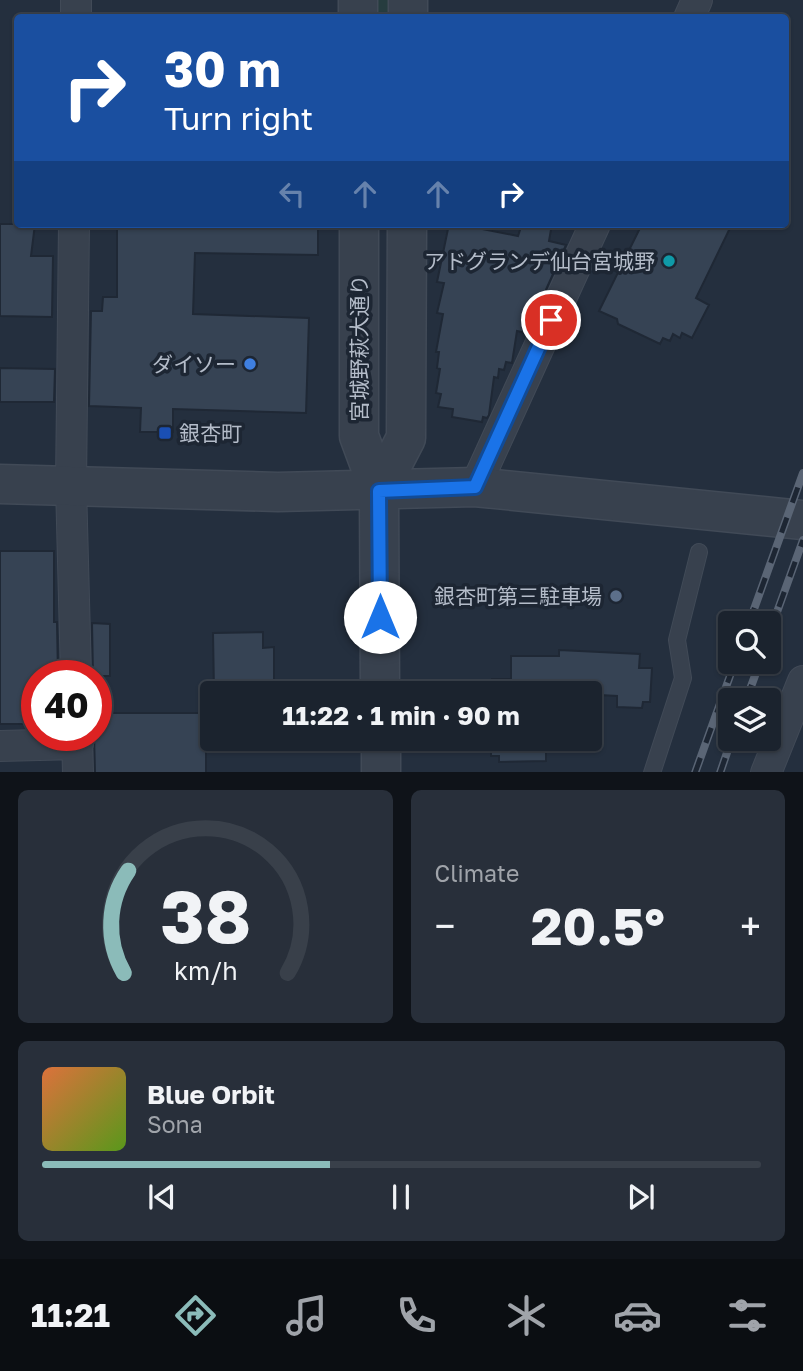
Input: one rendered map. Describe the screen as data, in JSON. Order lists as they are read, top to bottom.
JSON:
{
  "streets": {
    "street": ["宮城野萩大通り"]
  },
  "places": {
    "other": ["アドグランデ仙台宮城野", "ダイソー", "銀杏町第三駐車場"],
    "transit": ["銀杏町"]
  },
  "page": {
    "turn": ["30 m", "Turn right"],
    "limit": "40",
    "trip": "11:22 · 1 min · 90 m",
    "tile": "Climate",
    "heat": ["−", "20.5°", "+"],
    "song": ["Blue Orbit", "Sona"],
    "tabs": "11:21",
    "gauge": ["38", "km/h"]
  }
}
